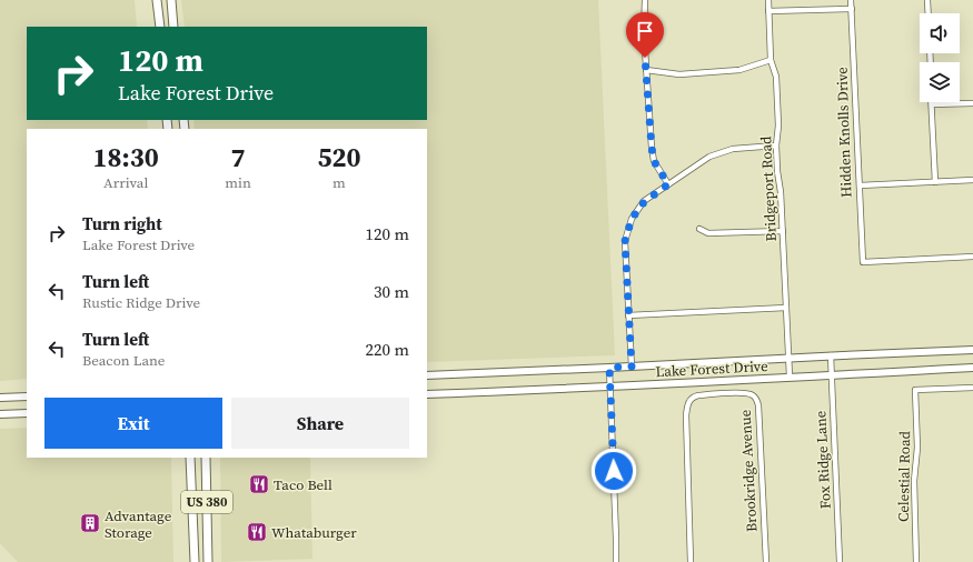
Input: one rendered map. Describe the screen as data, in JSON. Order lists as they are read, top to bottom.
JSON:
{
  "streets": {
    "highway": ["US 380"],
    "main road": ["Lake Forest Drive"],
    "street": [
      "Hidden Knolls Drive",
      "Bridgeport Road",
      "Fox Ridge Lane",
      "Brookridge Avenue",
      "Celestial Road"
    ]
  },
  "crossings": [
    ["Bridgeport Road", "Lake Forest Drive"],
    ["Lake Forest Drive", "Fox Ridge Lane"]
  ],
  "places": {
    "restaurant": ["Taco Bell", "Whataburger"],
    "building": ["Advantage Storage"]
  },
  "page": {
    "turn": ["120 m", "Lake Forest Drive"],
    "eta": [
      "18:30",
      "Arrival",
      "7",
      "min",
      "520",
      "m"
    ],
    "list": [
      {
        "name": "Turn right",
        "note": "Lake Forest Drive",
        "value": "120 m"
      },
      {
        "name": "Turn left",
        "note": "Rustic Ridge Drive",
        "value": "30 m"
      },
      {
        "name": "Turn left",
        "note": "Beacon Lane",
        "value": "220 m"
      }
    ],
    "buttons": ["Exit", "Share"]
  }
}
